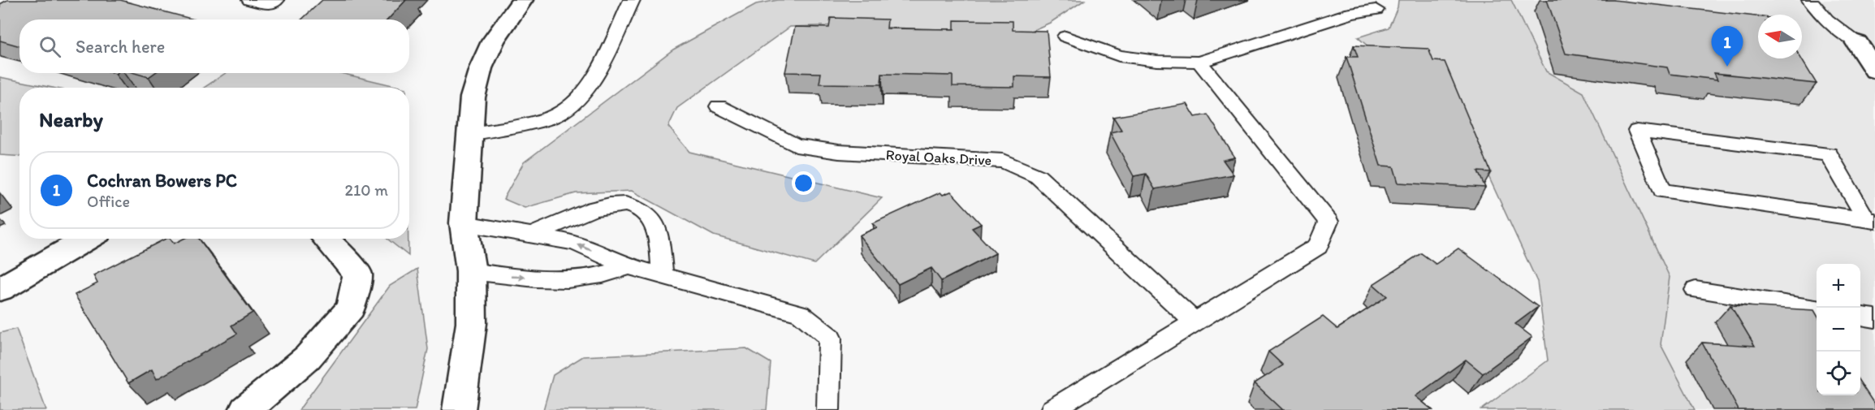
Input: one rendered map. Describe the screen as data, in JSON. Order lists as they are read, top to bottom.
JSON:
{
  "streets": {
    "lane": ["Royal Oaks Drive"]
  },
  "north": "left",
  "page": {
    "search": "Search here",
    "pins": "1",
    "heading": "Nearby",
    "list": [
      {
        "mark": "1",
        "name": "Cochran Bowers PC",
        "note": "Office",
        "value": "210 m"
      }
    ],
    "map_buttons": ["+", "−"]
  }
}
